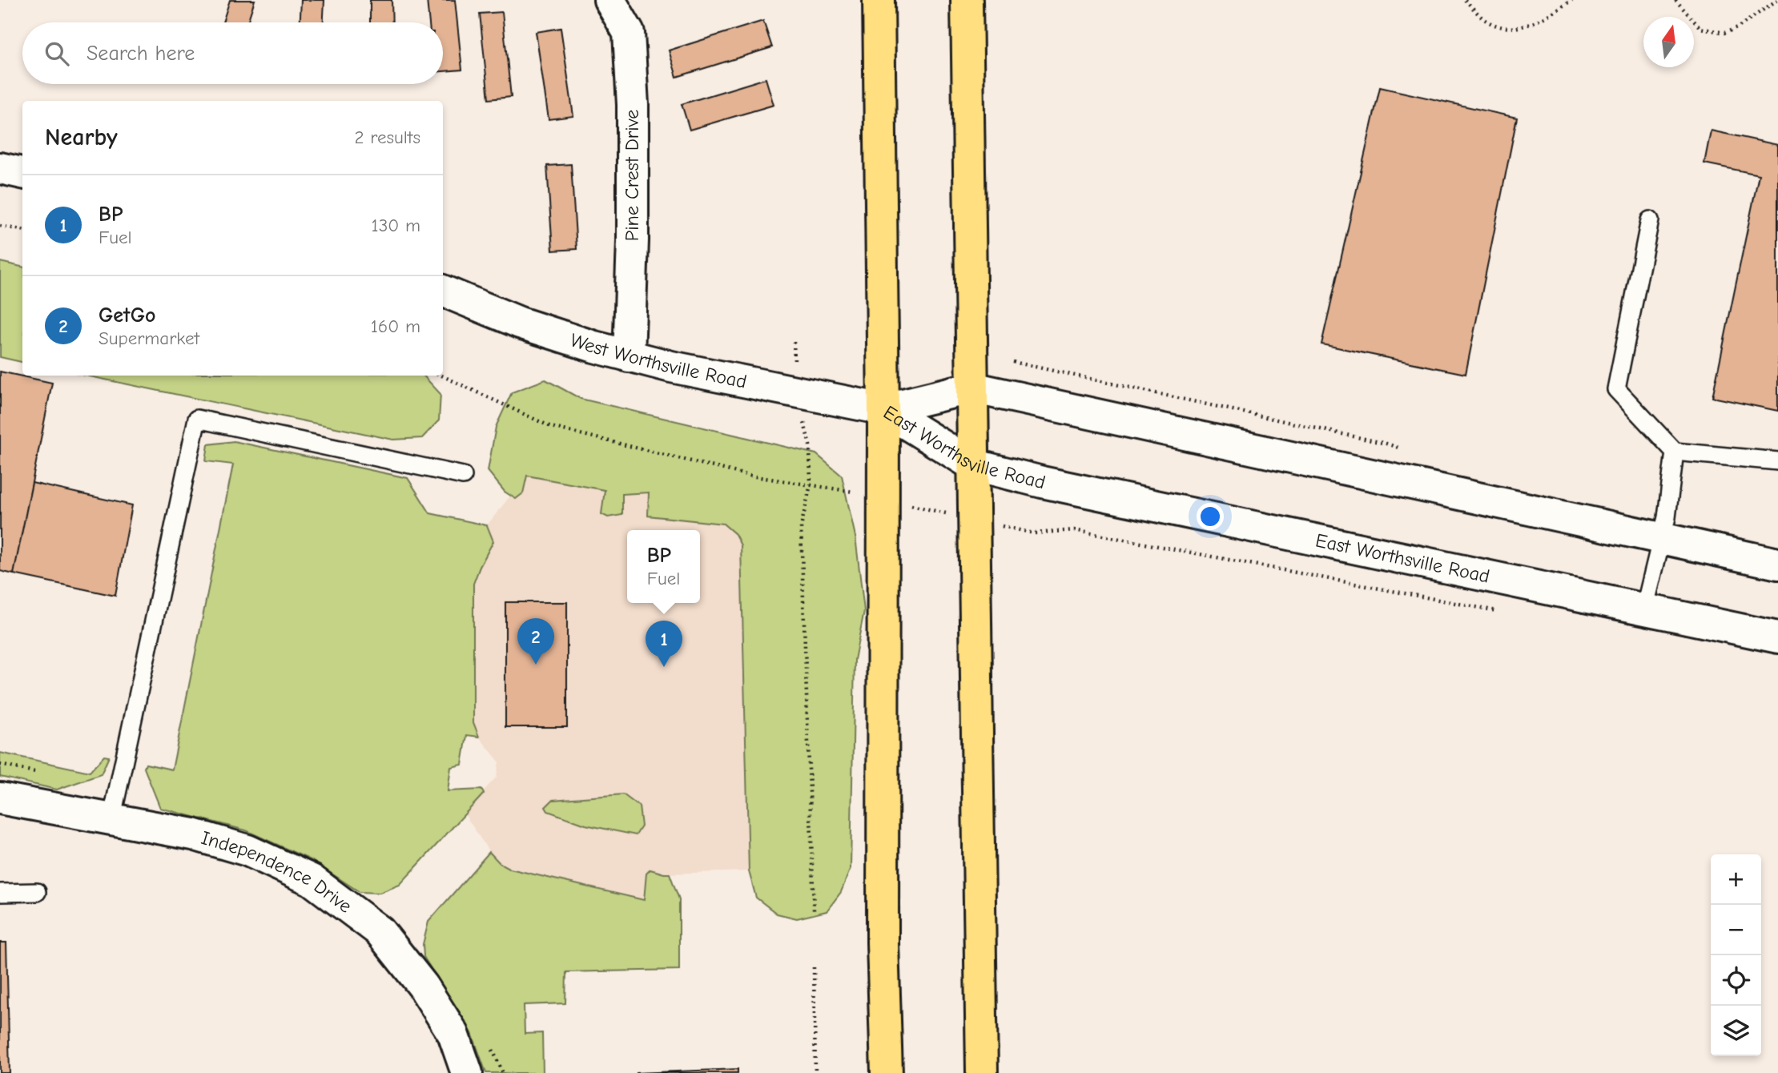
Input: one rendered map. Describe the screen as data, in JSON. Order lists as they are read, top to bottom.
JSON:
{
  "streets": {
    "main road": [
      "Pine Crest Drive",
      "West Worthsville Road",
      "East Worthsville Road",
      "Independence Drive"
    ]
  },
  "crossings": [
    ["Pine Crest Drive", "West Worthsville Road"],
    ["West Worthsville Road", "East Worthsville Road"]
  ],
  "north": "top",
  "page": {
    "search": "Search here",
    "heading": ["Nearby", "2 results"],
    "list": [
      {
        "mark": "1",
        "name": "BP",
        "note": "Fuel",
        "value": "130 m"
      },
      {
        "mark": "2",
        "name": "GetGo",
        "note": "Supermarket",
        "value": "160 m"
      }
    ],
    "popup": ["BP", "Fuel"],
    "pins": ["2", "1"],
    "map_buttons": ["+", "−"]
  }
}
